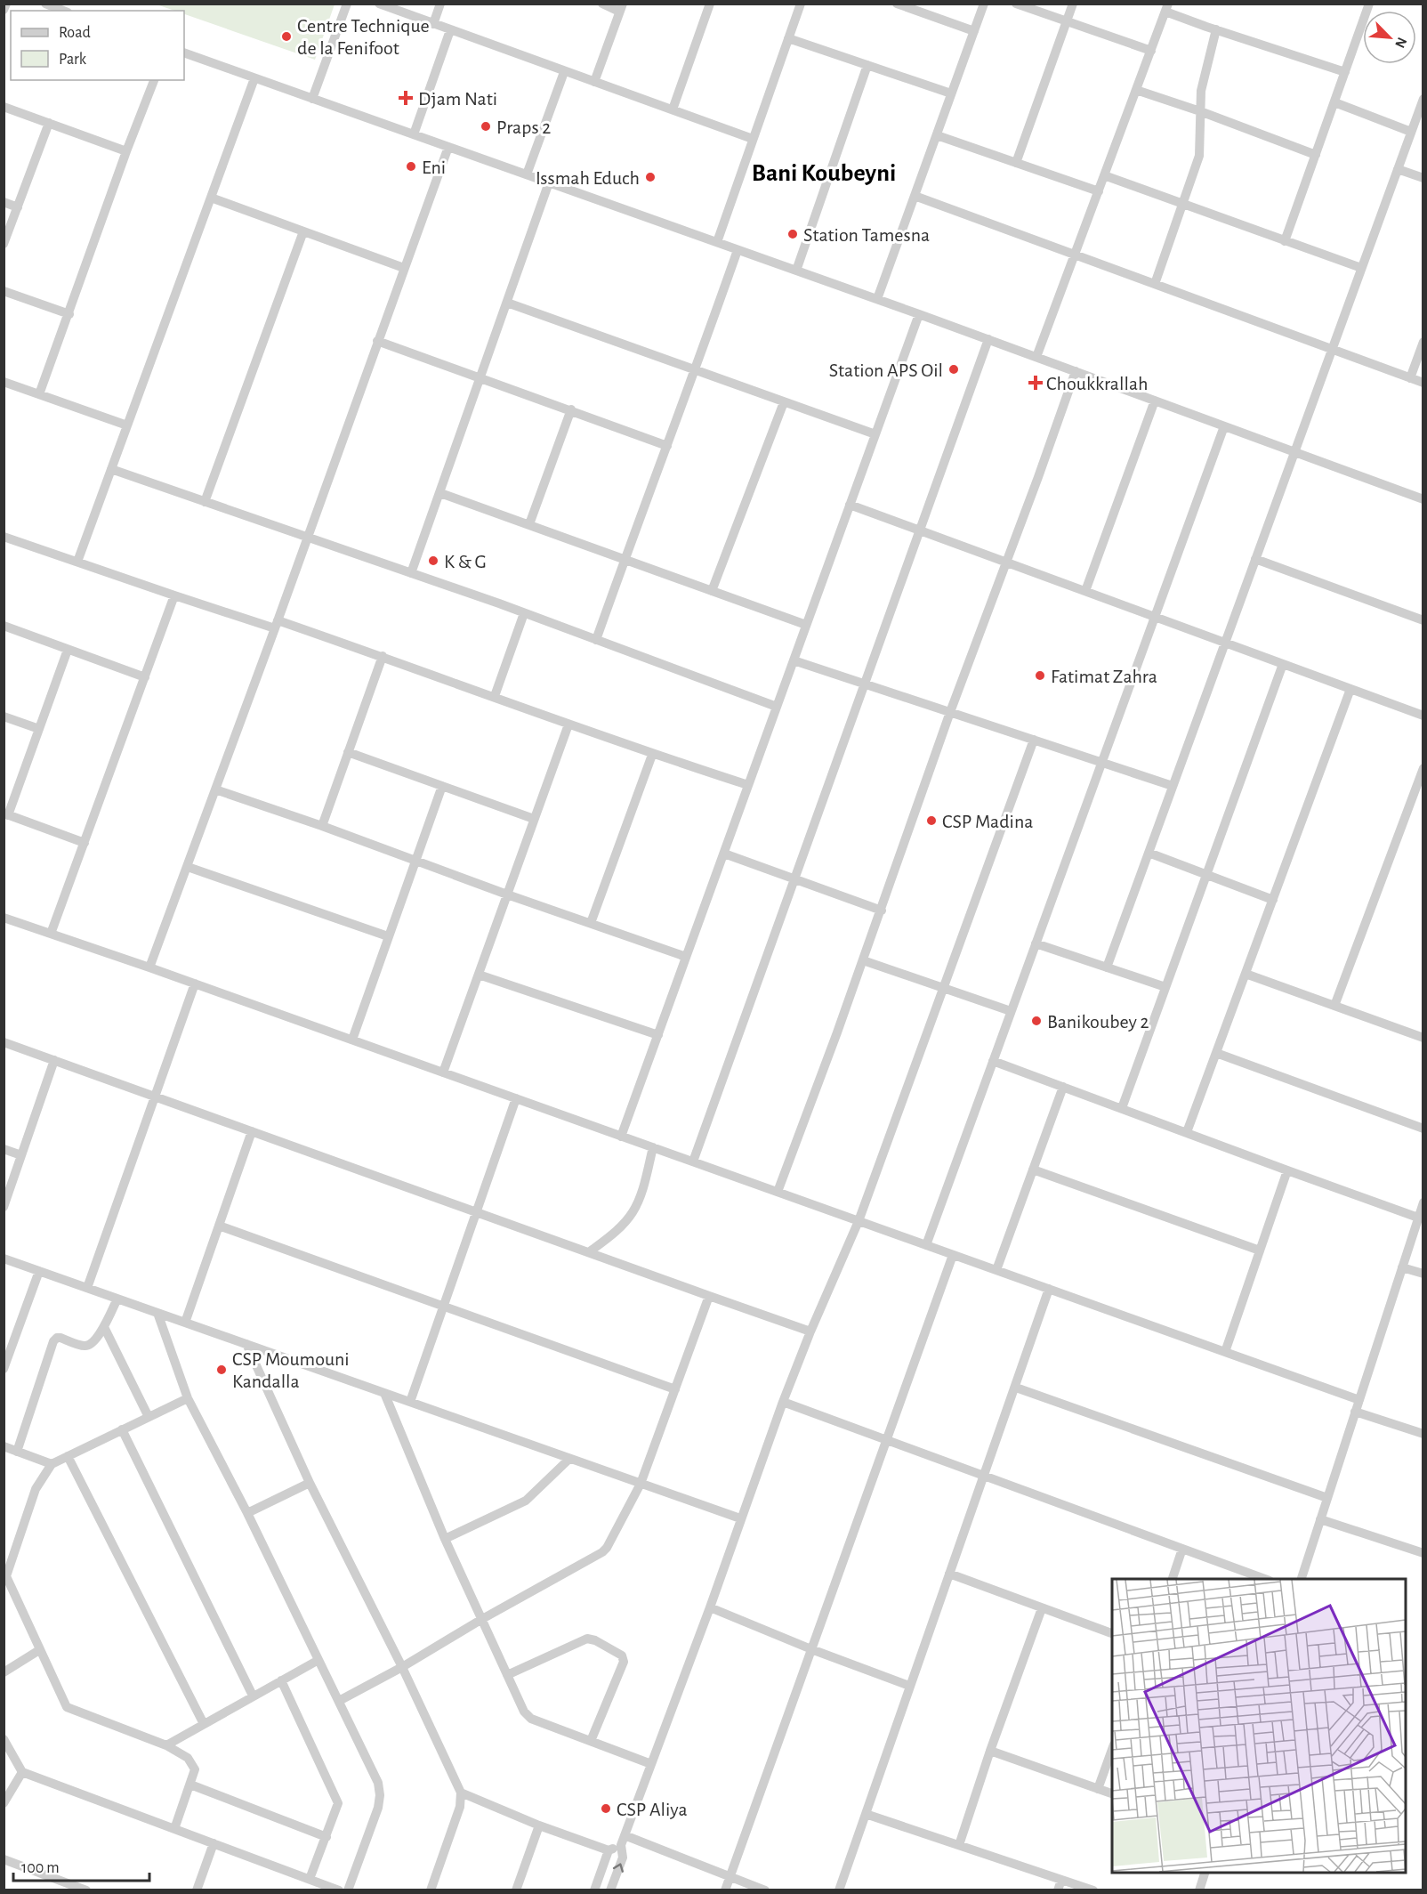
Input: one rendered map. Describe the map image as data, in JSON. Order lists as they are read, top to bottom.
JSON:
{
  "districts": ["Bani Koubeyni"],
  "places": {
    "other": [
      "Centre Technique de la Fenifoot",
      "Praps 2",
      "Eni",
      "Issmah Educh",
      "Station Tamesna",
      "Station APS Oil",
      "K & G",
      "Fatimat Zahra",
      "CSP Madina",
      "Banikoubey 2",
      "CSP Moumouni Kandalla",
      "CSP Aliya"
    ],
    "health": ["Djam Nati", "Choukkrallah"]
  },
  "legend": ["Road", "Park"],
  "scale_bar": "100 m",
  "north": "bottom right"
}
